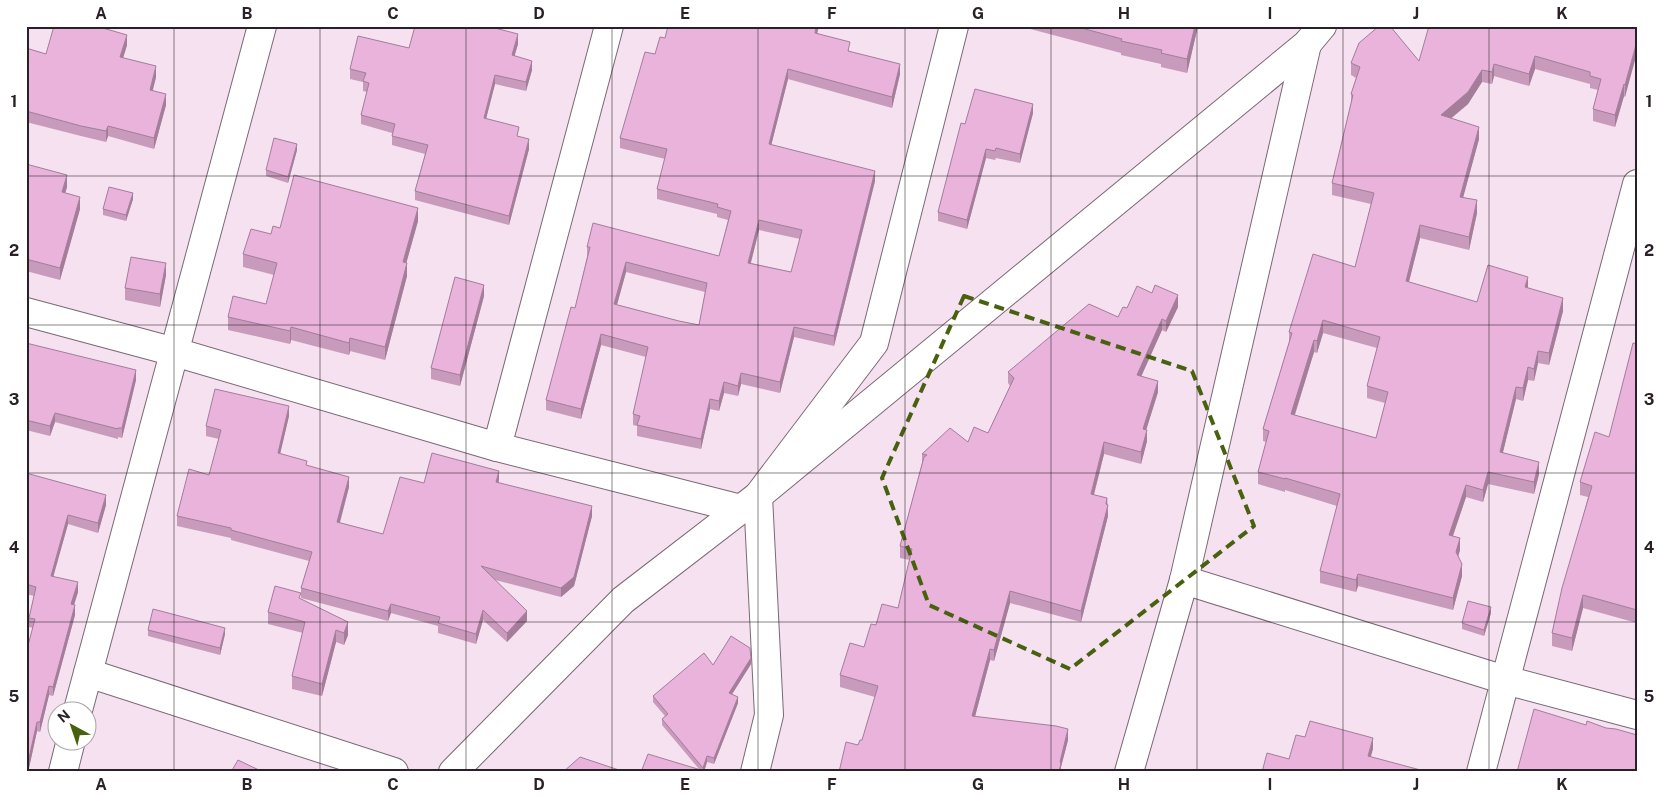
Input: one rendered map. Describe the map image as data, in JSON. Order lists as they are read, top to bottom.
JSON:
{
  "north": "top left",
  "grid": {
    "columns": [
      "A",
      "B",
      "C",
      "D",
      "E",
      "F",
      "G",
      "H",
      "I",
      "J",
      "K"
    ],
    "rows": [
      "1",
      "2",
      "3",
      "4",
      "5"
    ]
  }
}
